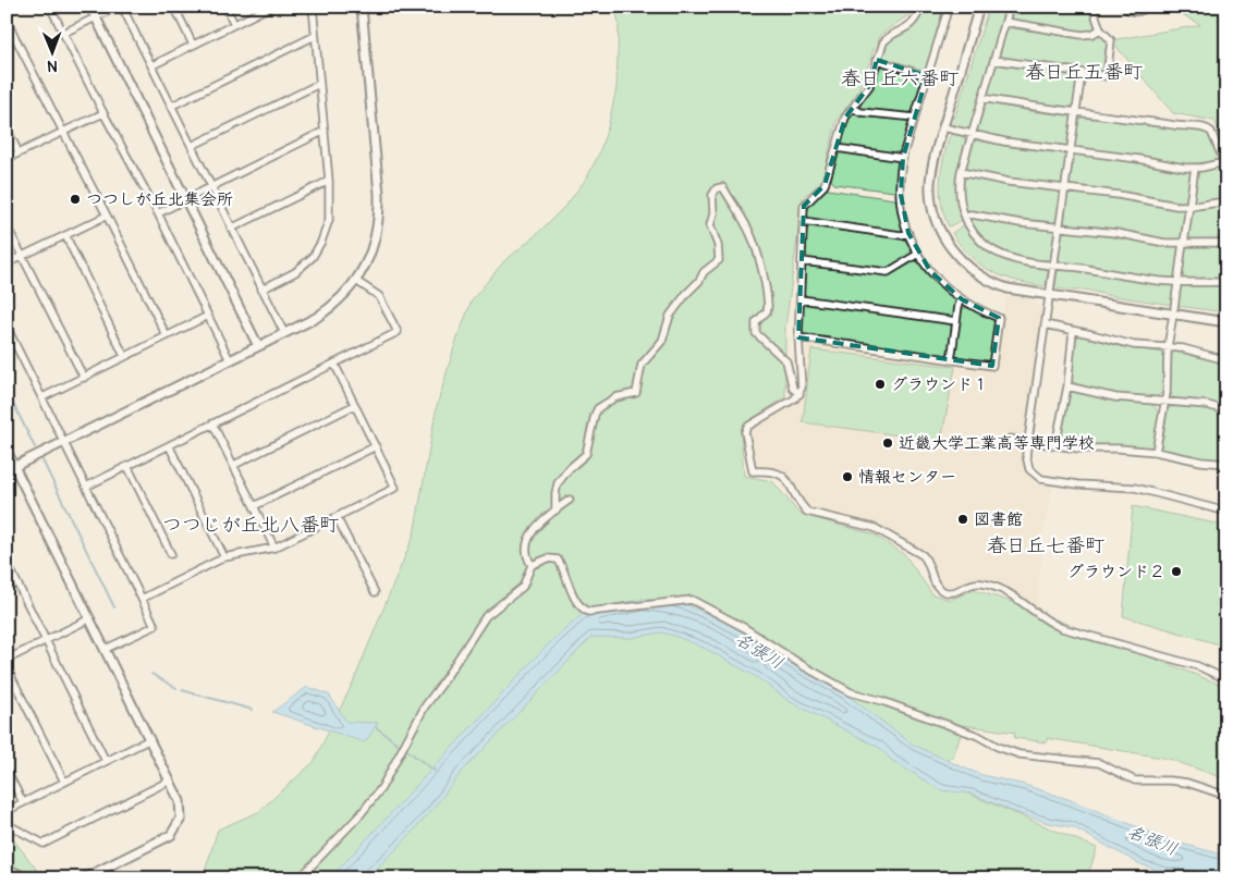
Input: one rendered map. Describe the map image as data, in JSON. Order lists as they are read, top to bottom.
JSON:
{
  "districts": [
    "春日丘五番町",
    "春日丘六番町",
    "つつじが丘北八番町",
    "春日丘七番町"
  ],
  "water": ["名張川"],
  "places": [
    "つつしが丘北集会所",
    "グラウンド１",
    "近畿大学工業高等専門学校",
    "情報センター",
    "図書館",
    "グラウンド２"
  ],
  "north": "bottom"
}
